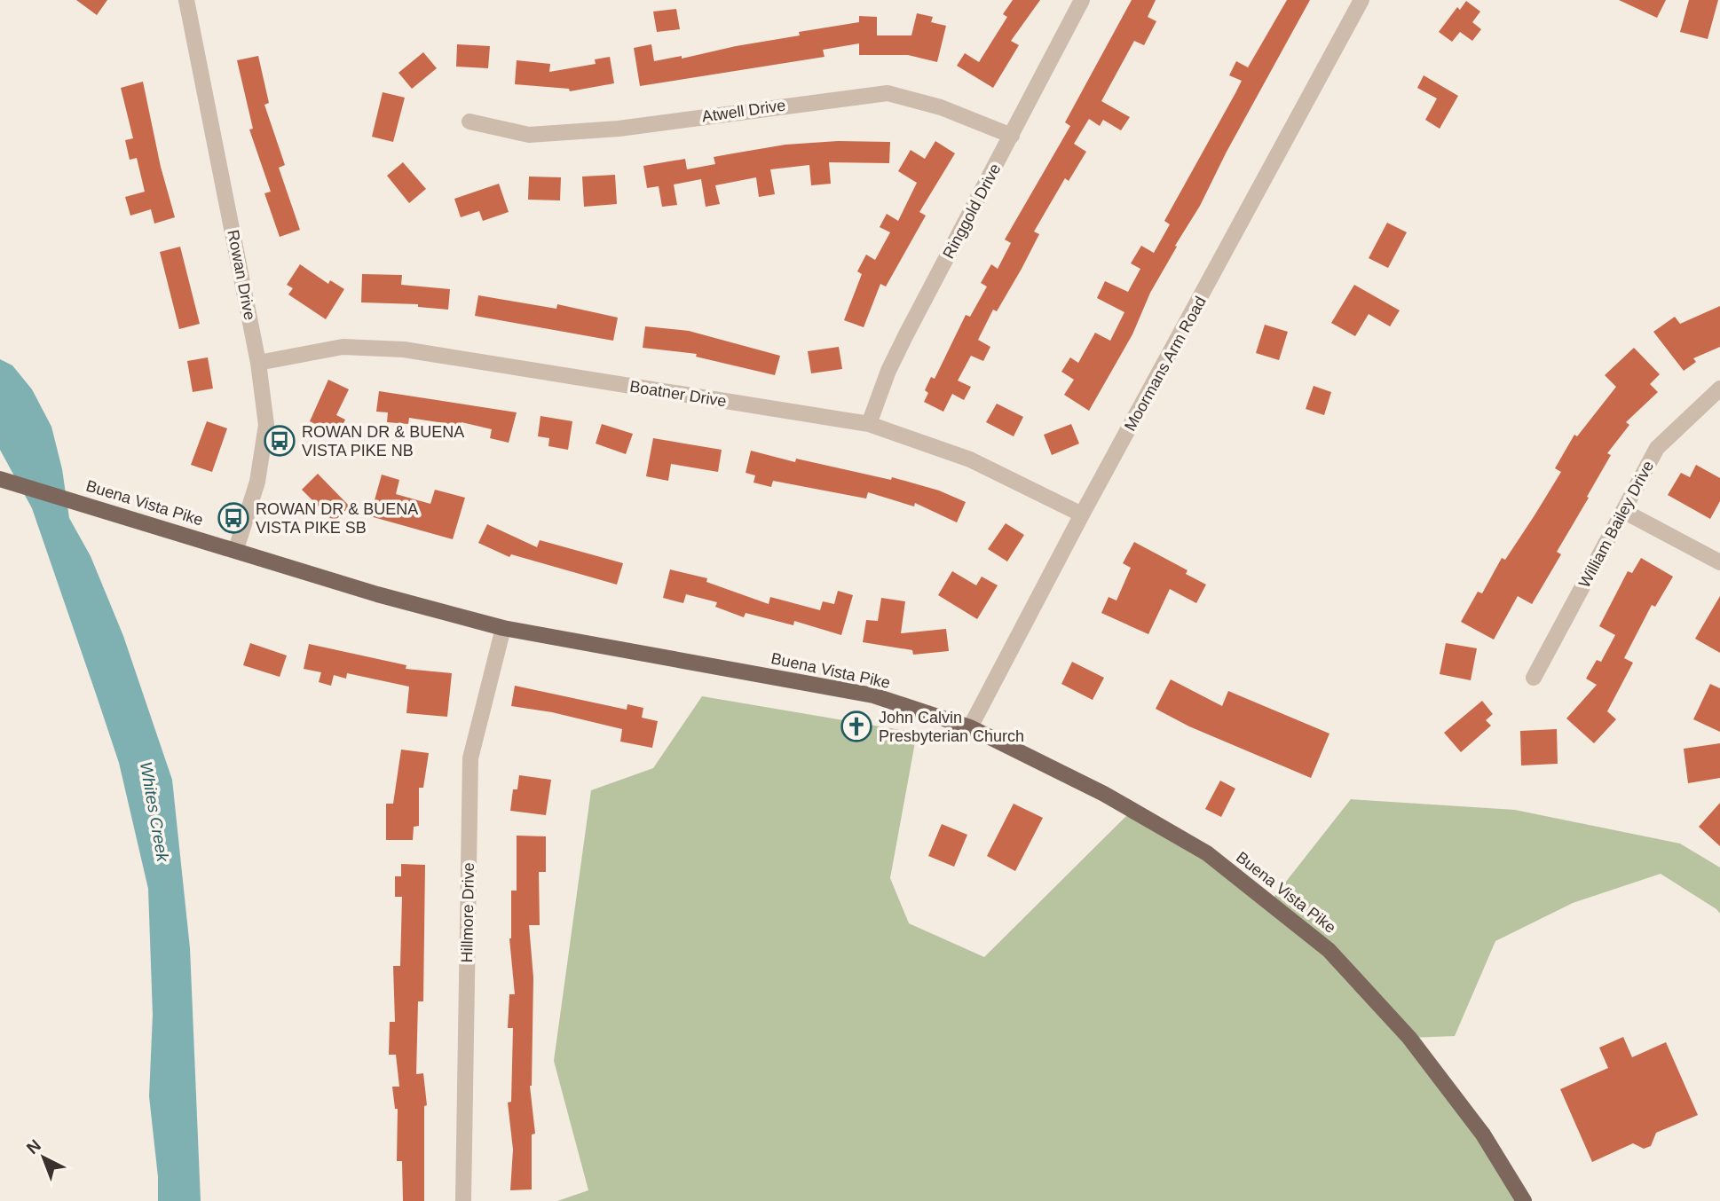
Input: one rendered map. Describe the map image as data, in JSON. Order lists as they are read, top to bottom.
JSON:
{
  "streets": {
    "main road": ["Buena Vista Pike"],
    "street": [
      "Atwell Drive",
      "Ringgold Drive",
      "Rowan Drive",
      "Moormans Arm Road",
      "Boatner Drive",
      "William Bailey Drive",
      "Hillmore Drive"
    ]
  },
  "crossings": [
    ["Atwell Drive", "Ringgold Drive"],
    ["Ringgold Drive", "Boatner Drive"],
    ["Rowan Drive", "Boatner Drive"],
    ["Rowan Drive", "Buena Vista Pike"],
    ["Moormans Arm Road", "Boatner Drive"],
    ["Moormans Arm Road", "Buena Vista Pike"],
    ["Buena Vista Pike", "Hillmore Drive"]
  ],
  "water": ["Whites Creek"],
  "places": {
    "bus stop": ["ROWAN DR & BUENA VISTA PIKE NB", "ROWAN DR & BUENA VISTA PIKE SB"],
    "church": ["John Calvin Presbyterian Church"]
  },
  "north": "top left"
}
